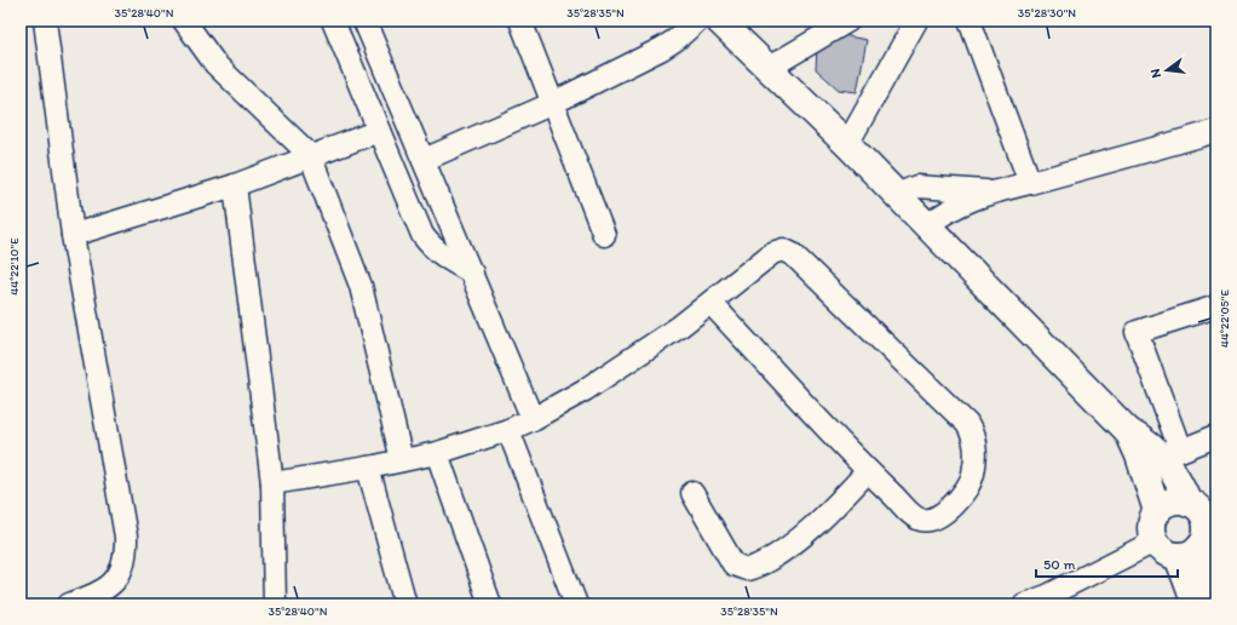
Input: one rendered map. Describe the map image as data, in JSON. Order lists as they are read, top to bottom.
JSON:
{
  "scale_bar": "50 m",
  "north": "left",
  "coordinates": [
    "35°28'40\"N",
    "35°28'35\"N",
    "35°28'30\"N",
    "44°22'10\"E",
    "44°22'05\"E"
  ]
}
